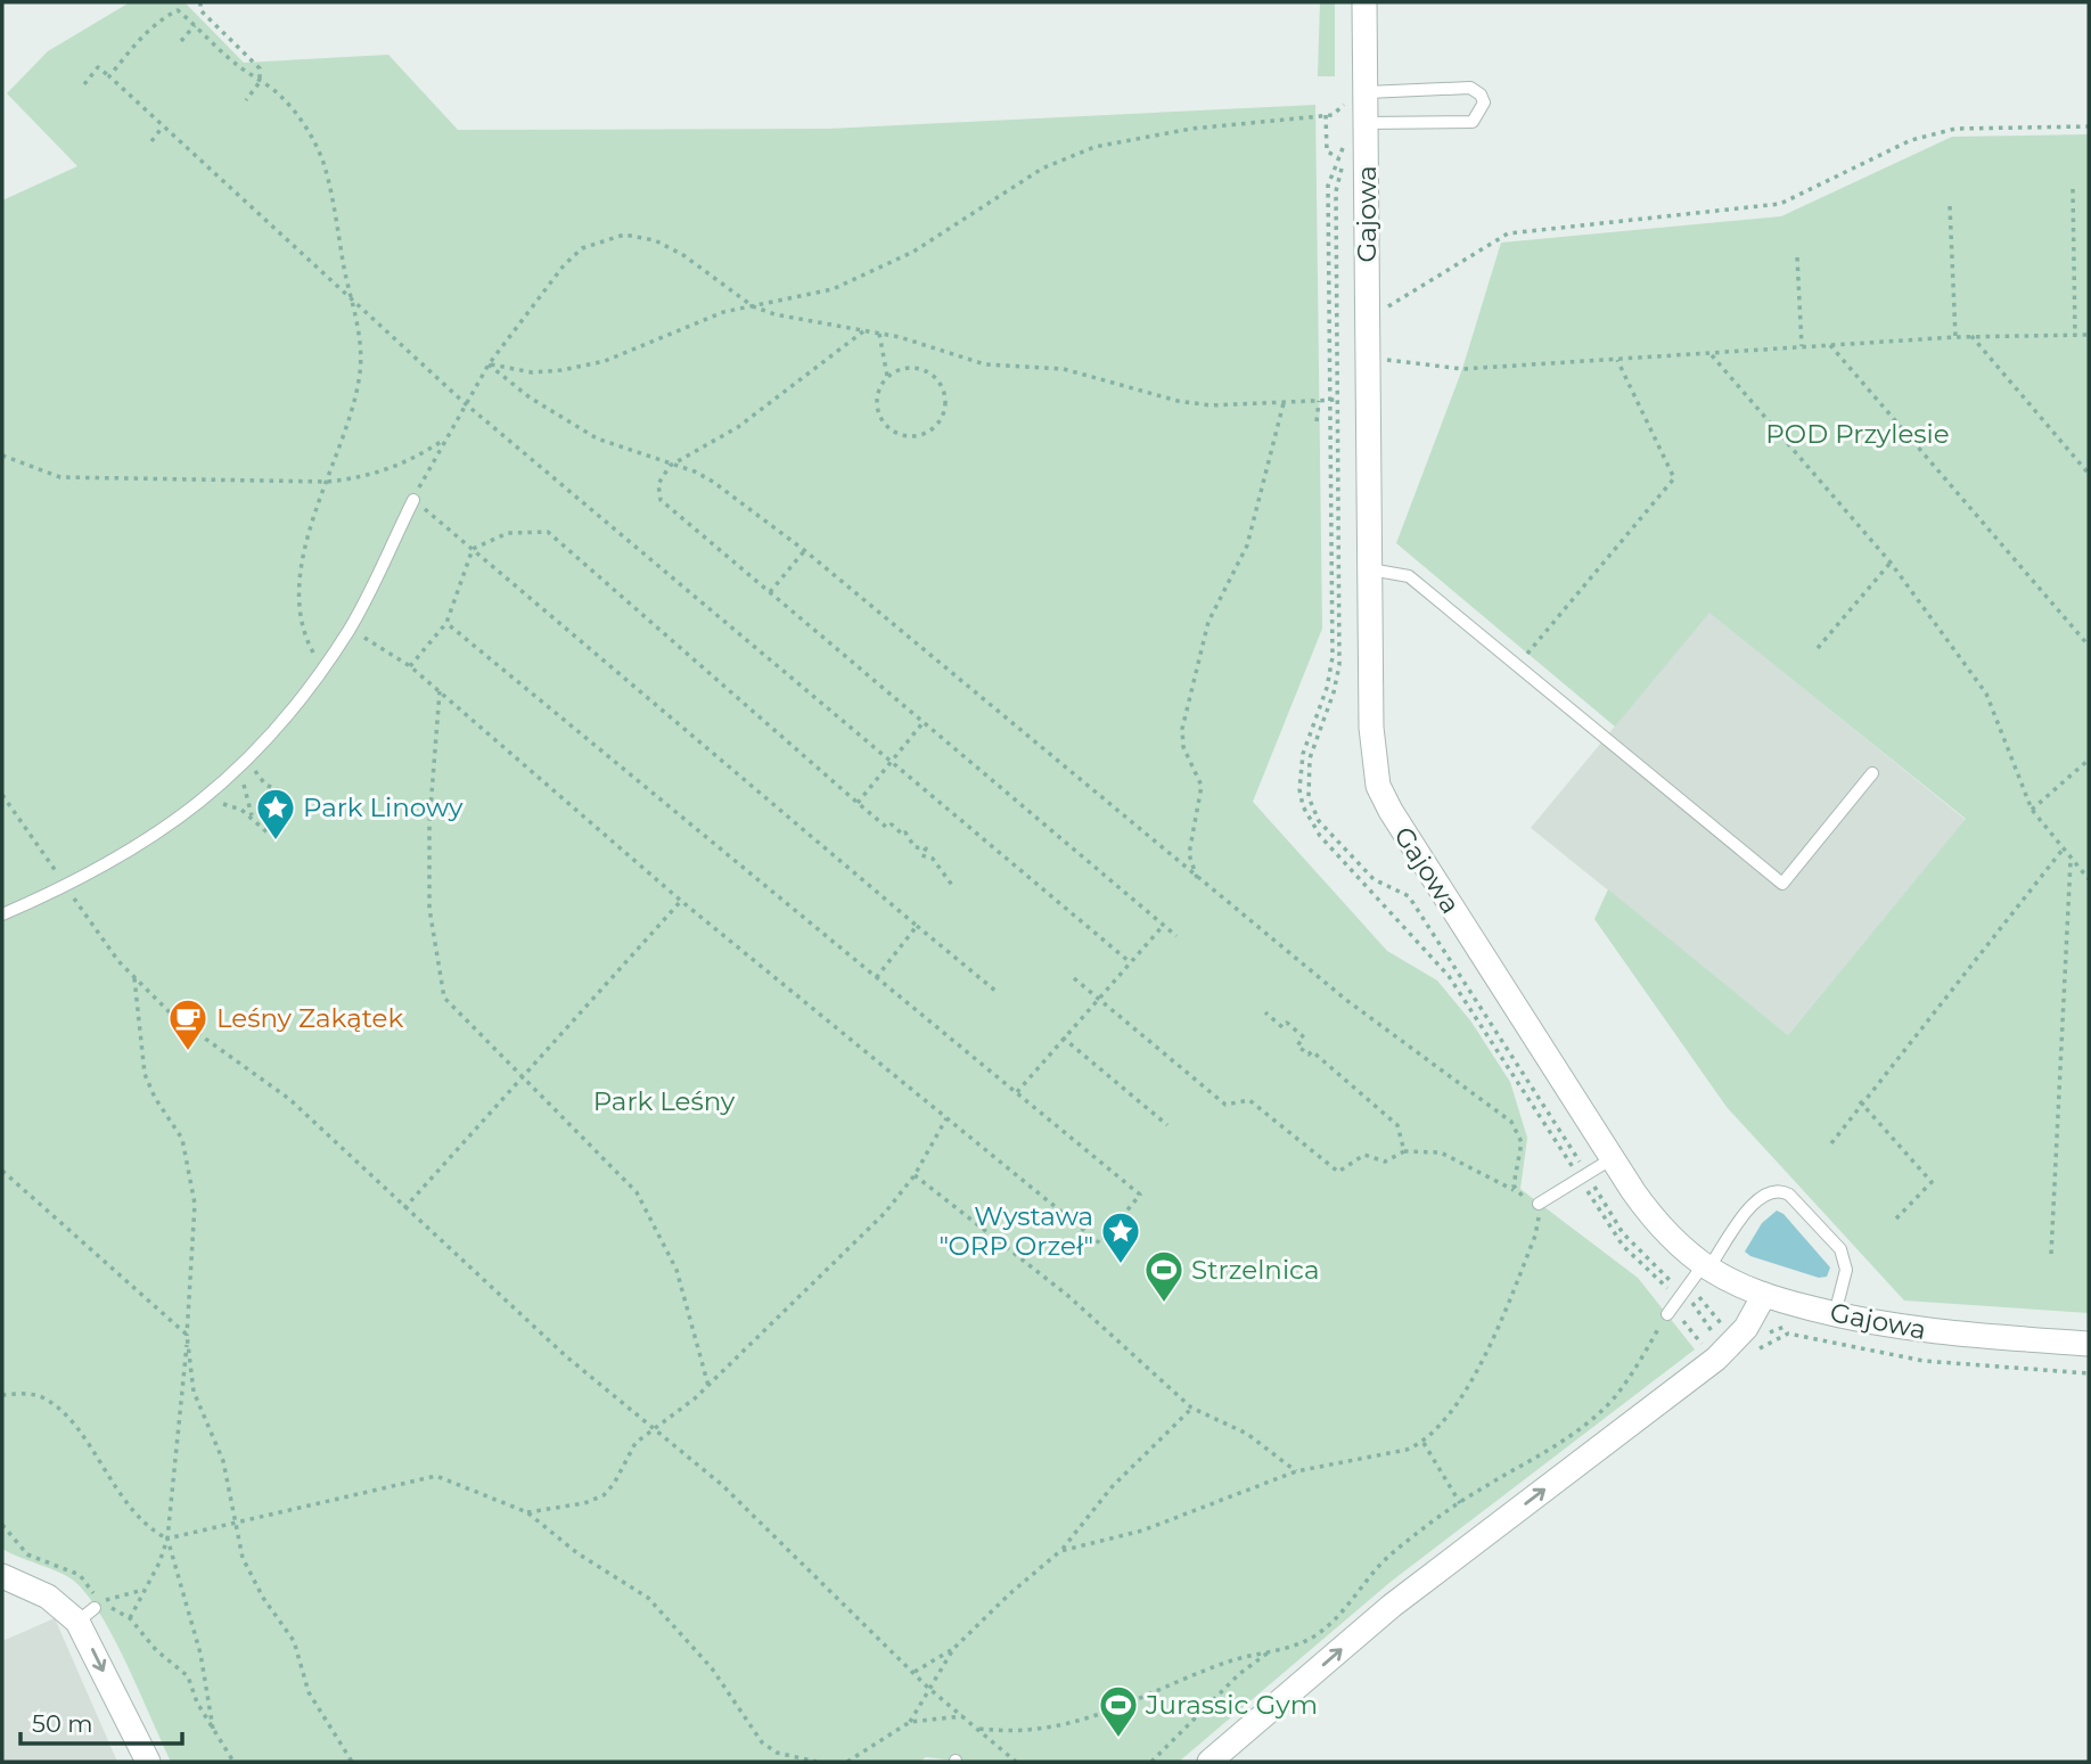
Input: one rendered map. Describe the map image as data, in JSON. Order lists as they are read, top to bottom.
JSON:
{
  "streets": {
    "street": ["Gajowa"]
  },
  "parks": ["POD Przylesie", "Park Leśny"],
  "places": {
    "place": ["Park Linowy", "Wystawa \"ORP Orzeł\""],
    "cafe": ["Leśny Zakątek"],
    "sports": ["Strzelnica", "Jurassic Gym"]
  },
  "scale_bar": "50 m"
}
